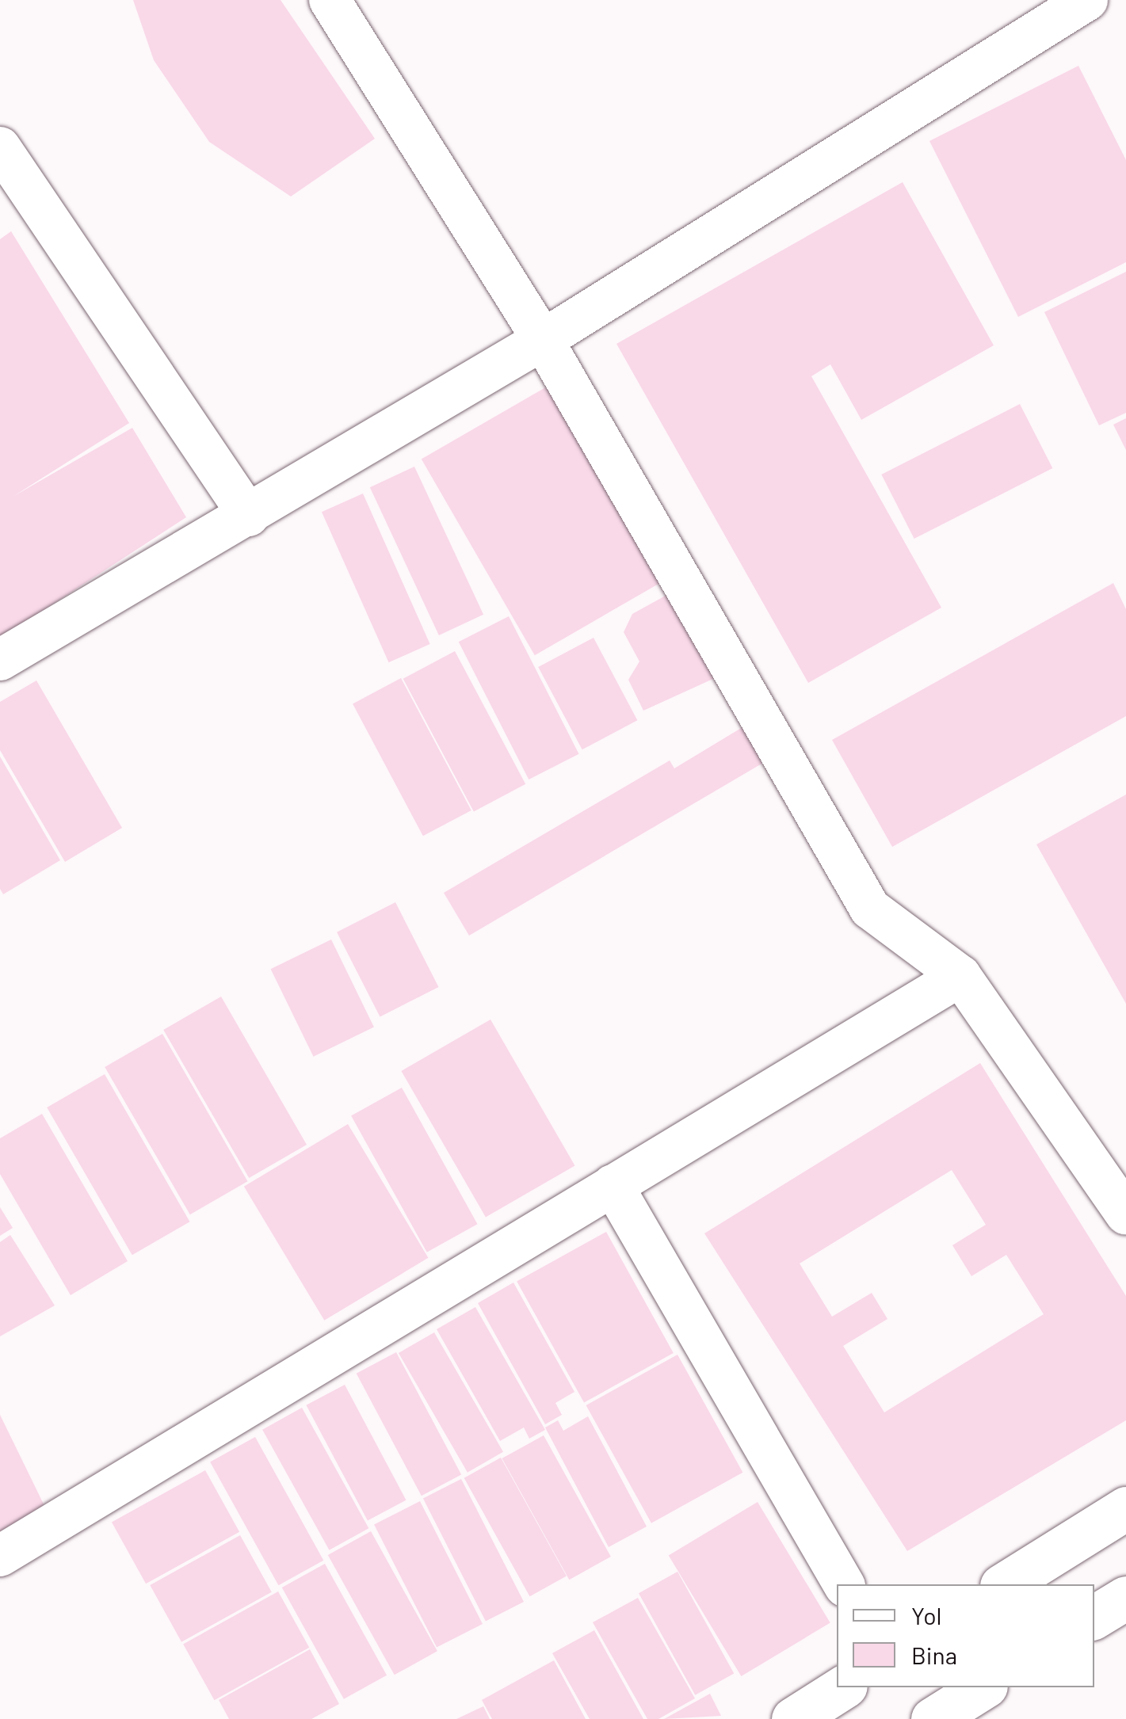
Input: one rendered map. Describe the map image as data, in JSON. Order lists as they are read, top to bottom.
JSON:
{
  "legend": ["Yol", "Bina"]
}
